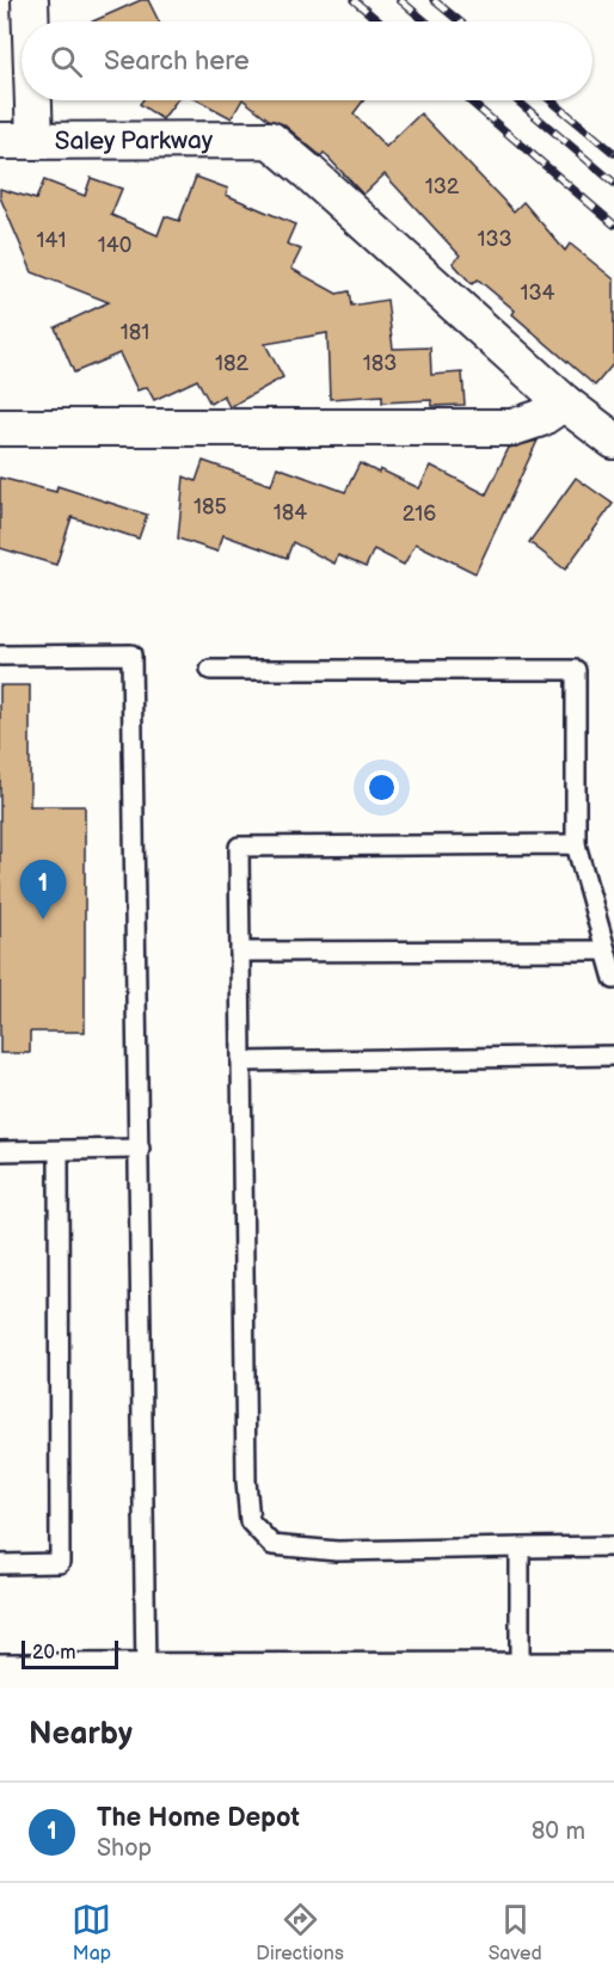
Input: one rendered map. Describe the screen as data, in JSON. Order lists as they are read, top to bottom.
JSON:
{
  "streets": {
    "street": ["Saley Parkway"]
  },
  "house_numbers": [
    "132",
    "133",
    "141",
    "140",
    "134",
    "181",
    "182",
    "183",
    "185",
    "184",
    "216"
  ],
  "scale_bar": "20 m",
  "page": {
    "search": "Search here",
    "pins": "1",
    "scale": "20 m",
    "heading": "Nearby",
    "list": [
      {
        "mark": "1",
        "name": "The Home Depot",
        "note": "Shop",
        "value": "80 m"
      }
    ],
    "nav": ["Map", "Directions", "Saved"]
  }
}
